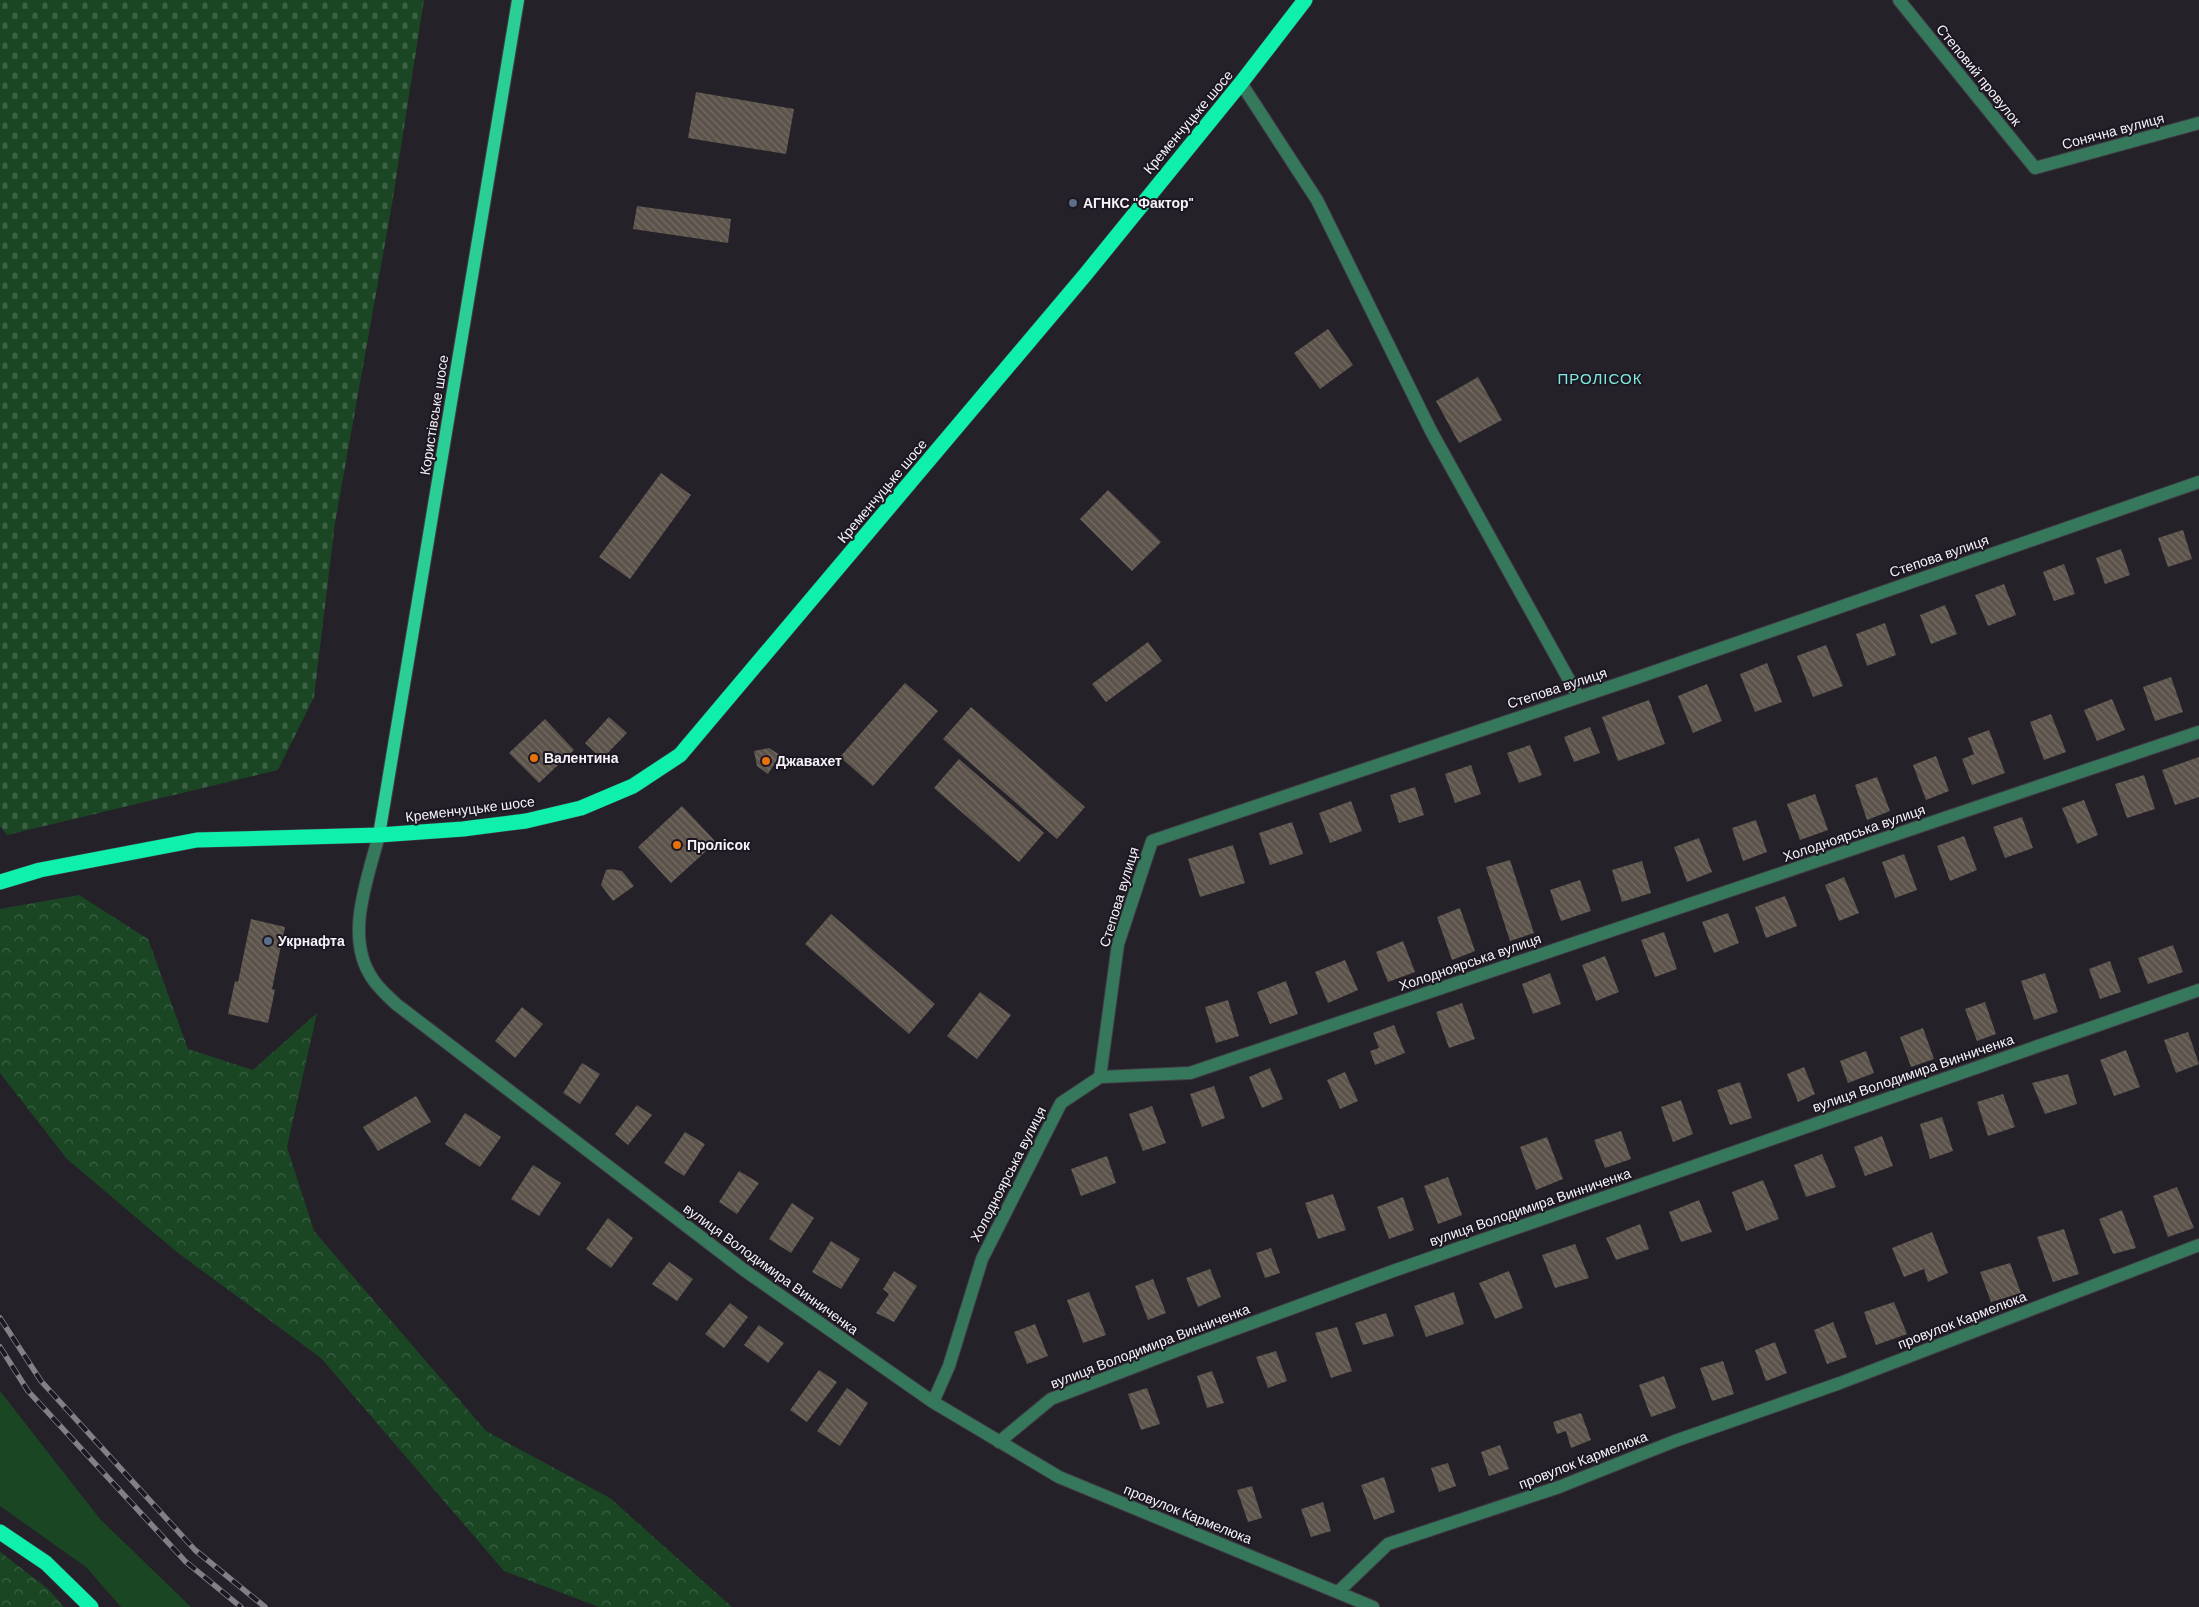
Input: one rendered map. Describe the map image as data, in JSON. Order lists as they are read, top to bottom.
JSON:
{
  "streets": {
    "highway": ["Кременчуцьке шосе"],
    "main road": ["Користівське шосе"],
    "street": [
      "Степовий провулок",
      "Сонячна вулиця",
      "Степова вулиця",
      "Холодноярська вулиця",
      "вулиця Володимира Винниченка",
      "провулок Кармелюка"
    ]
  },
  "crossings": [
    ["Степовий провулок", "Сонячна вулиця"],
    ["Кременчуцьке шосе", "Користівське шосе"],
    ["Кременчуцьке шосе", "вулиця Володимира Винниченка"],
    ["Користівське шосе", "вулиця Володимира Винниченка"],
    ["Степова вулиця", "Холодноярська вулиця"],
    ["Холодноярська вулиця", "вулиця Володимира Винниченка"],
    ["вулиця Володимира Винниченка", "провулок Кармелюка"]
  ],
  "districts": ["ПРОЛІСОК"],
  "places": [
    "АГНКС \"Фактор\"",
    "Валентина",
    "Джавахет",
    "Пролісок",
    "Укрнафта"
  ]
}
